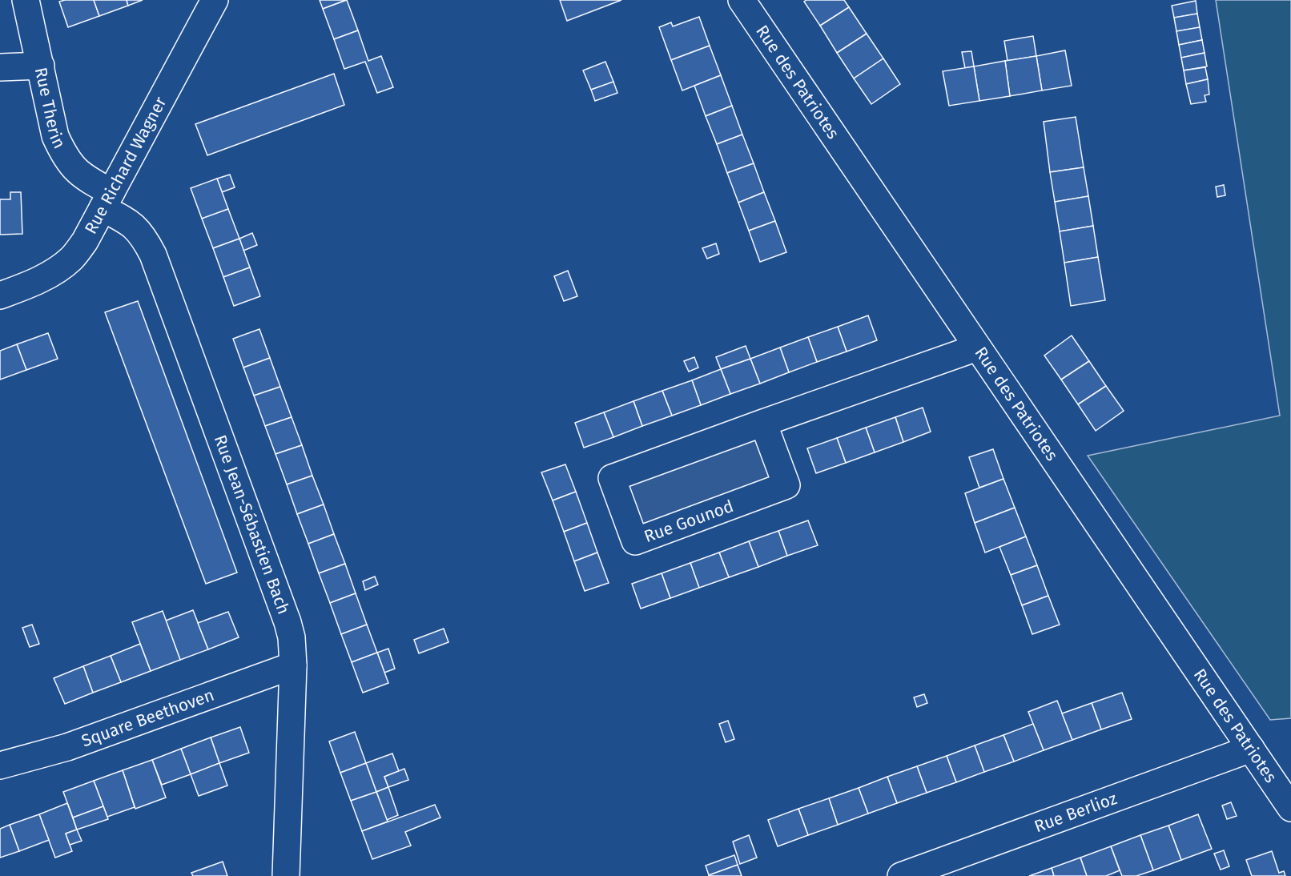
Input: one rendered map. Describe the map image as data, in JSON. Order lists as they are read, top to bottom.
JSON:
{
  "streets": {
    "street": [
      "Rue des Patriotes",
      "Rue Therin",
      "Rue Richard Wagner",
      "Rue Gounod",
      "Rue Jean-Sébastien Bach",
      "Square Beethoven",
      "Rue Berlioz"
    ]
  },
  "crossings": [
    ["Rue des Patriotes", "Rue Gounod"],
    ["Rue des Patriotes", "Rue Berlioz"],
    ["Rue Therin", "Rue Richard Wagner"],
    ["Rue Therin", "Rue Jean-Sébastien Bach"],
    ["Rue Richard Wagner", "Rue Jean-Sébastien Bach"],
    ["Rue Jean-Sébastien Bach", "Square Beethoven"]
  ]
}
